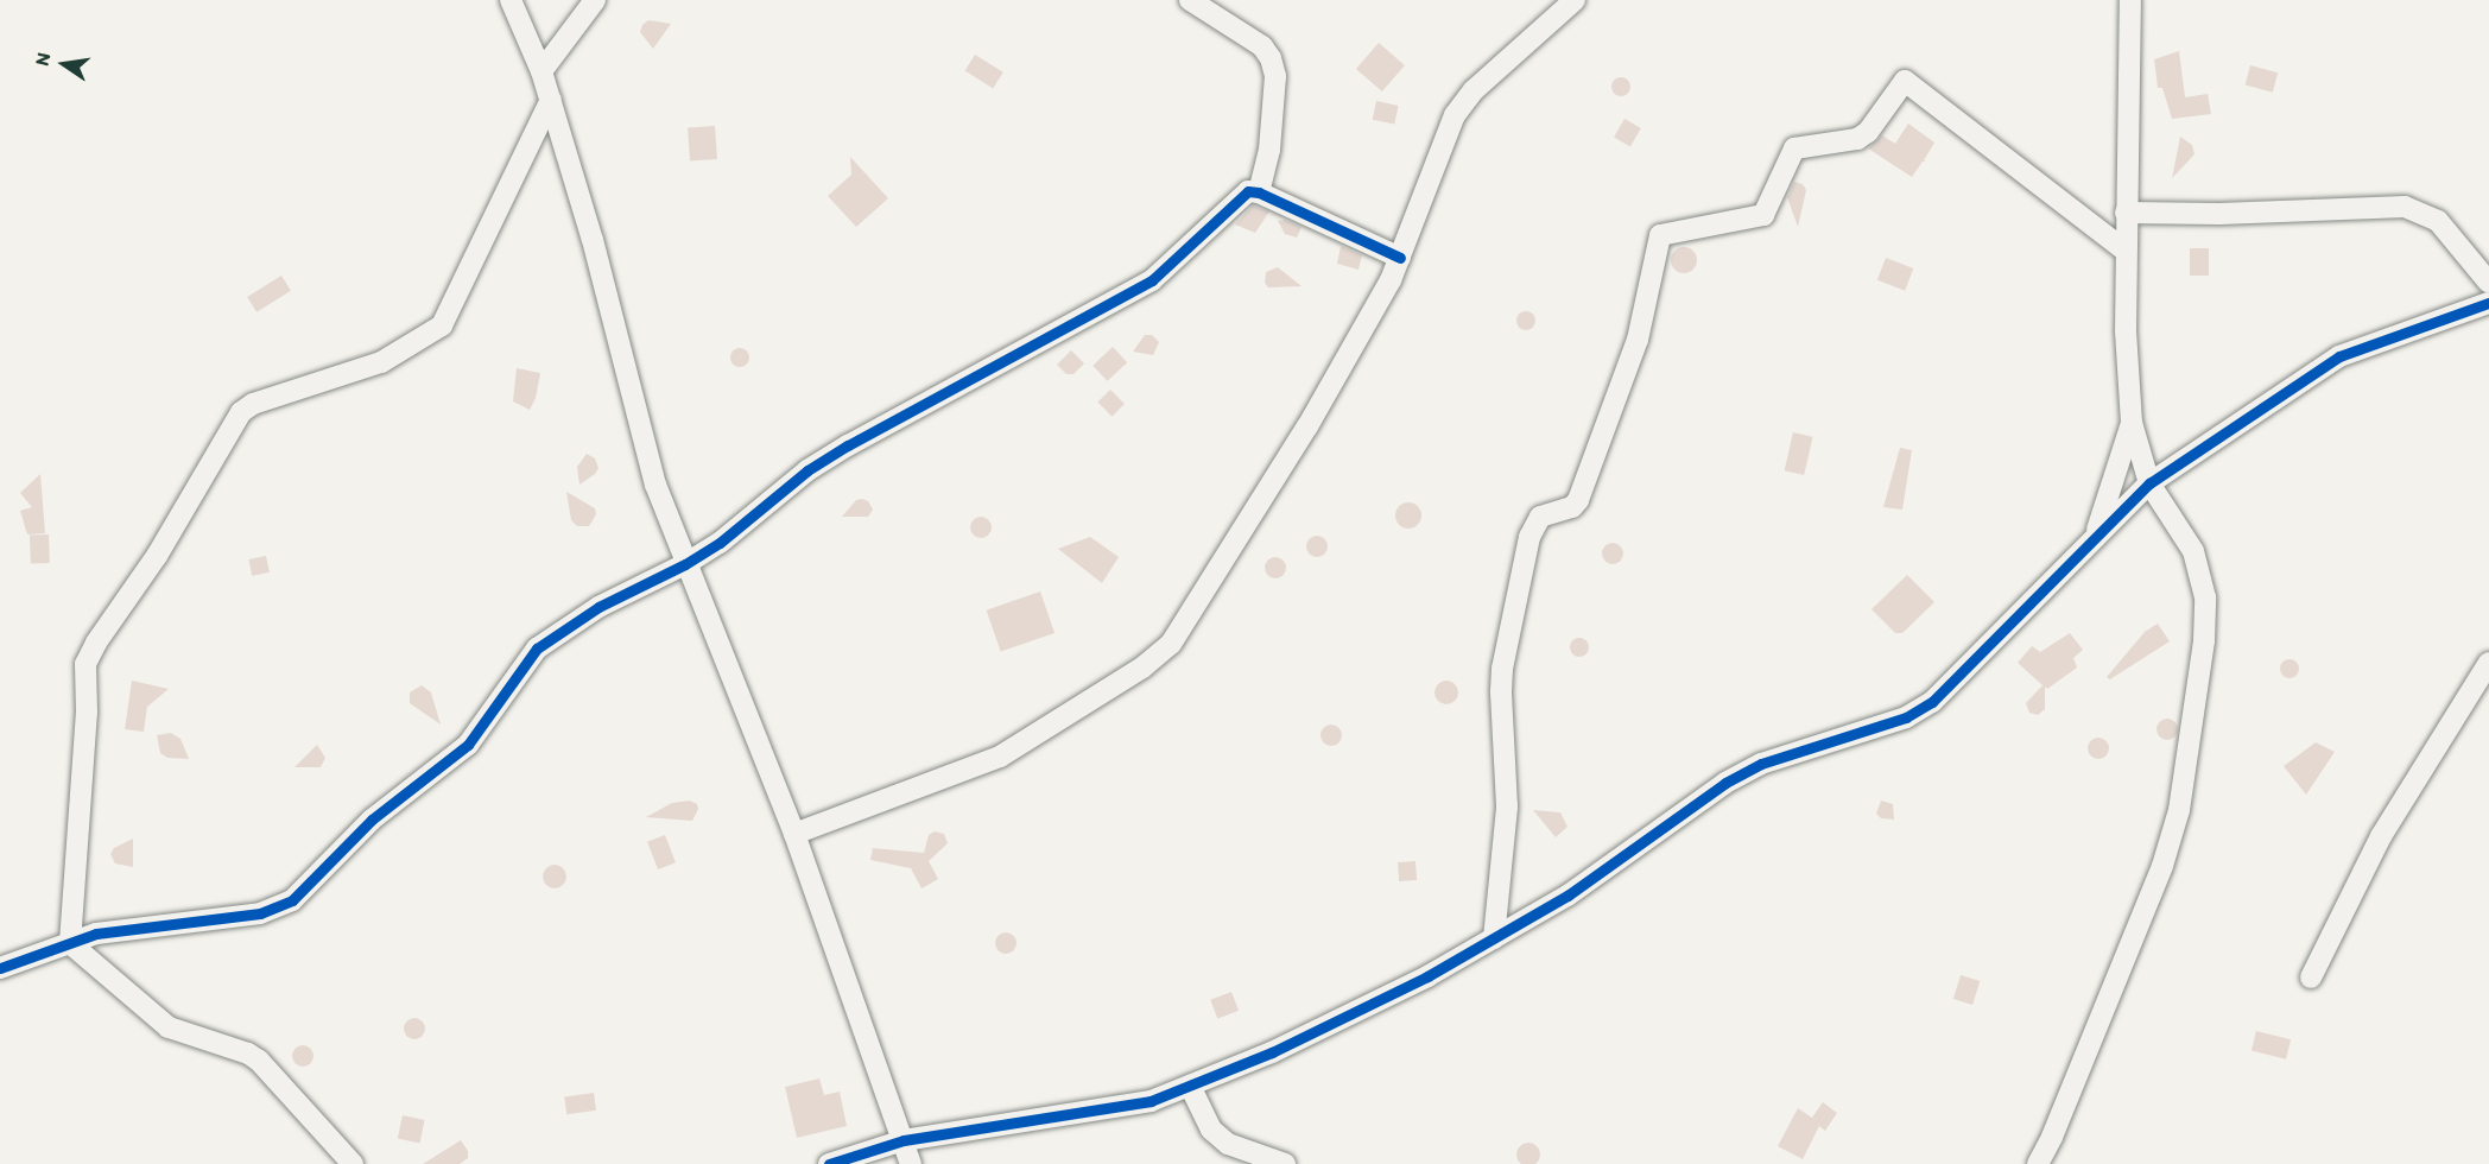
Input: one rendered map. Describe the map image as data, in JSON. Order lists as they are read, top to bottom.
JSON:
{
  "north": "left"
}
